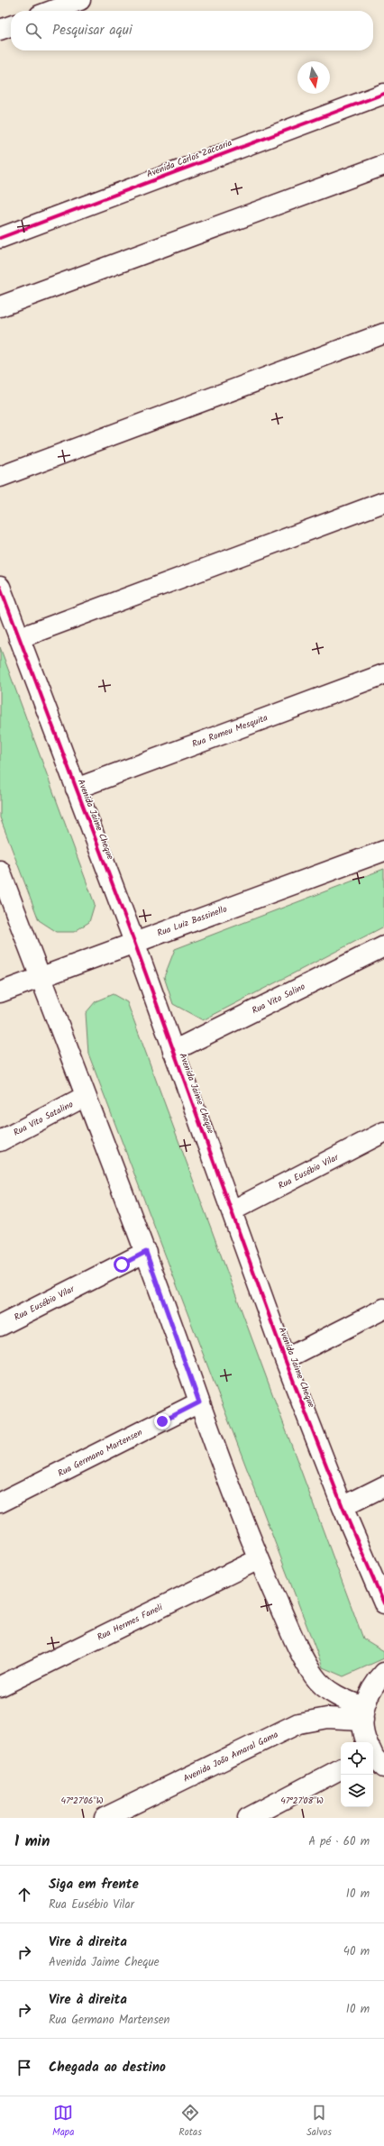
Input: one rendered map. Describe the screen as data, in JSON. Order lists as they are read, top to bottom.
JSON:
{
  "streets": {
    "street": [
      "Avenida Carlos Zaccaria",
      "Rua Romeu Mesquita",
      "Avenida Jaime Cheque",
      "Rua Luiz Bassinello",
      "Rua Vito Salino",
      "Rua Vito Satalino",
      "Rua Eusébio Vilar",
      "Rua Germano Martensen",
      "Rua Hermes Faneli",
      "Avenida João Amaral Gama"
    ]
  },
  "crossings": [
    ["Rua Romeu Mesquita", "Avenida Jaime Cheque"],
    ["Avenida Jaime Cheque", "Rua Luiz Bassinello"],
    ["Avenida Jaime Cheque", "Rua Vito Salino"],
    ["Avenida Jaime Cheque", "Rua Eusébio Vilar"]
  ],
  "north": "bottom",
  "page": {
    "search": "Pesquisar aqui",
    "heading": ["1 min", "A pé · 60 m"],
    "list": [
      ["Siga em frente", "Rua Eusébio Vilar", "10 m"],
      ["Vire à direita", "Avenida Jaime Cheque", "40 m"],
      ["Vire à direita", "Rua Germano Martensen", "10 m"],
      "Chegada ao destino"
    ],
    "nav": ["Mapa", "Rotas", "Salvos"]
  },
  "coordinates": ["47°27'06\"W", "47°27'08\"W"]
}
